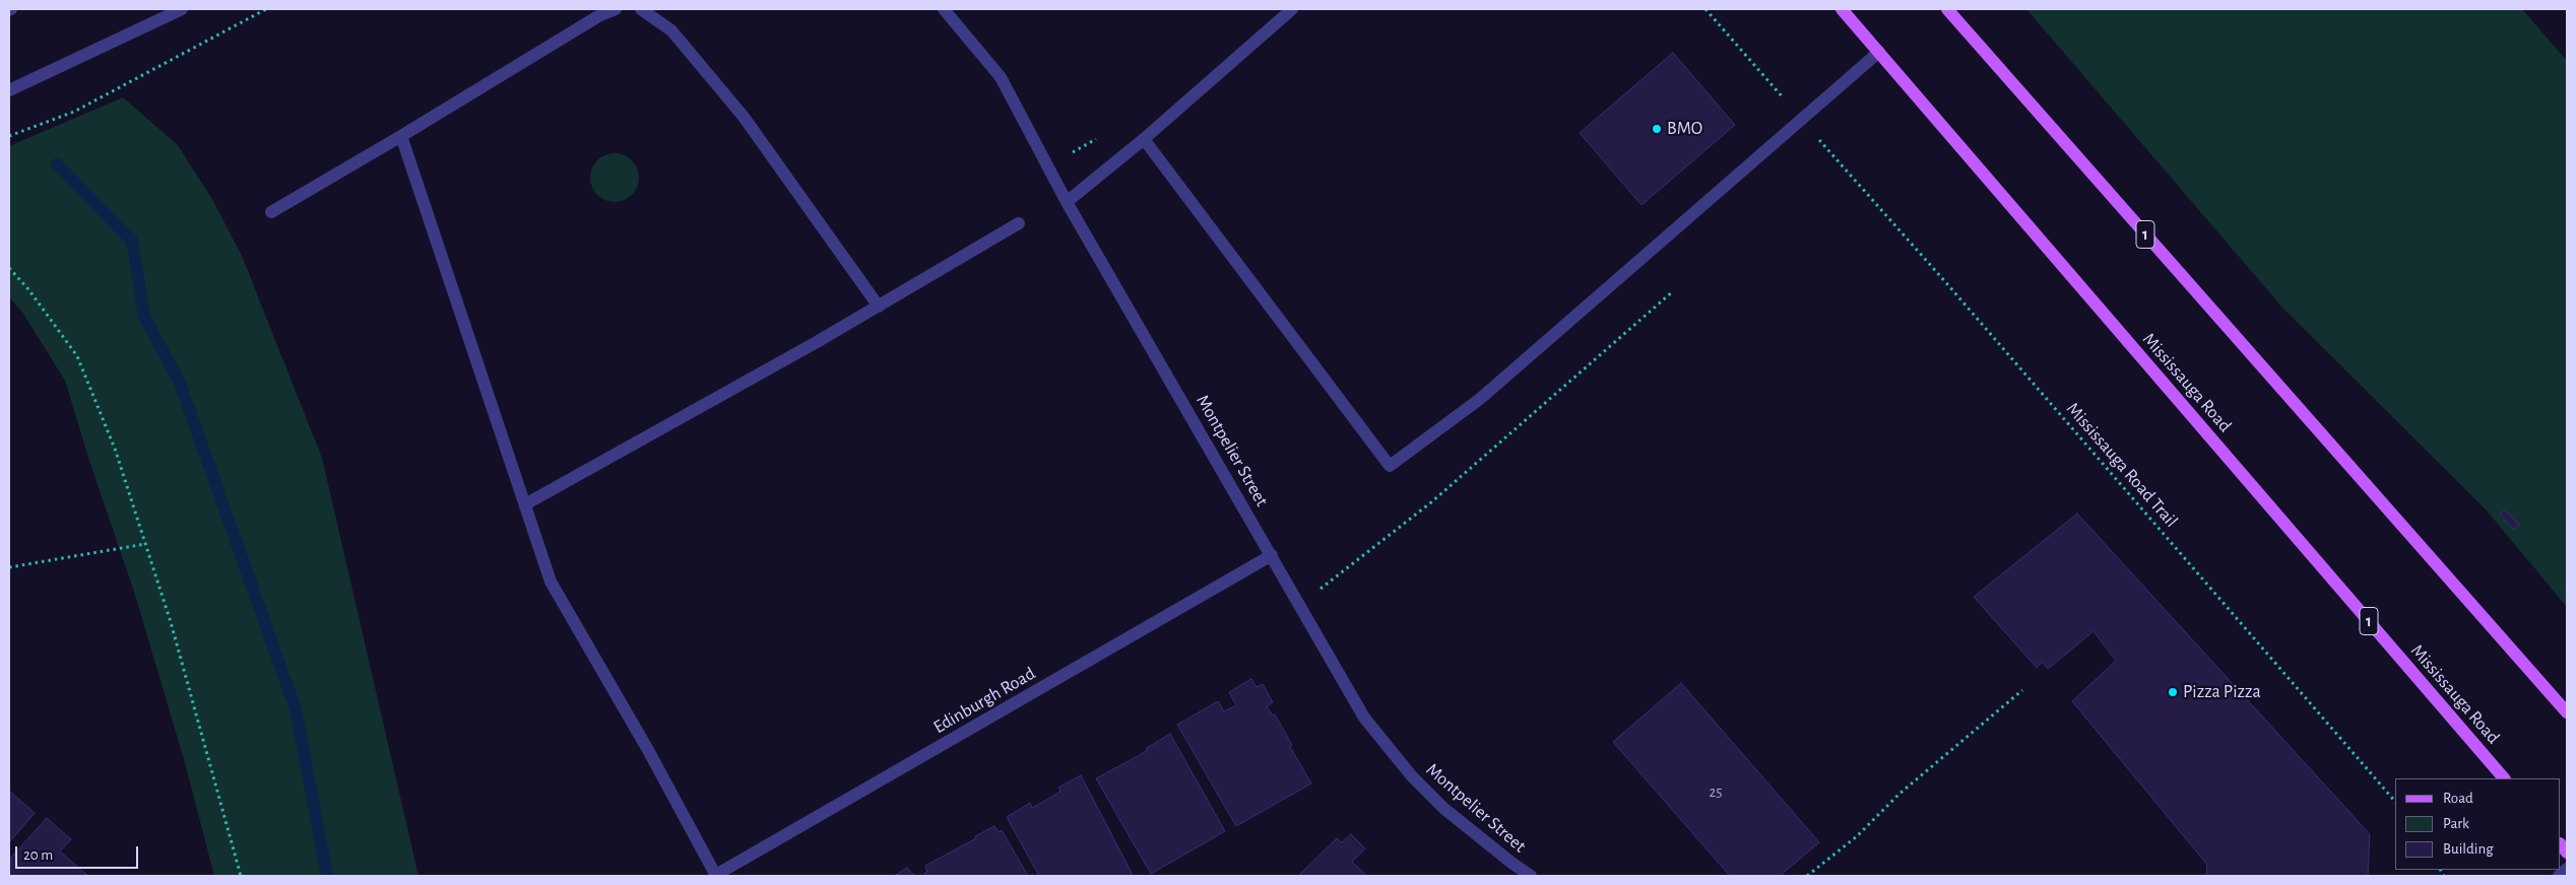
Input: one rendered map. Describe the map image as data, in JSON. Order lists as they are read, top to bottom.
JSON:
{
  "streets": {
    "main road": ["1", "Mississauga Road"],
    "street": ["Montpelier Street", "Edinburgh Road"],
    "path": ["Mississauga Road Trail"]
  },
  "crossings": [
    ["Montpelier Street", "Edinburgh Road"]
  ],
  "places": ["BMO", "Pizza Pizza"],
  "house_numbers": ["25"],
  "legend": ["Road", "Park", "Building"],
  "scale_bar": "20 m"
}
